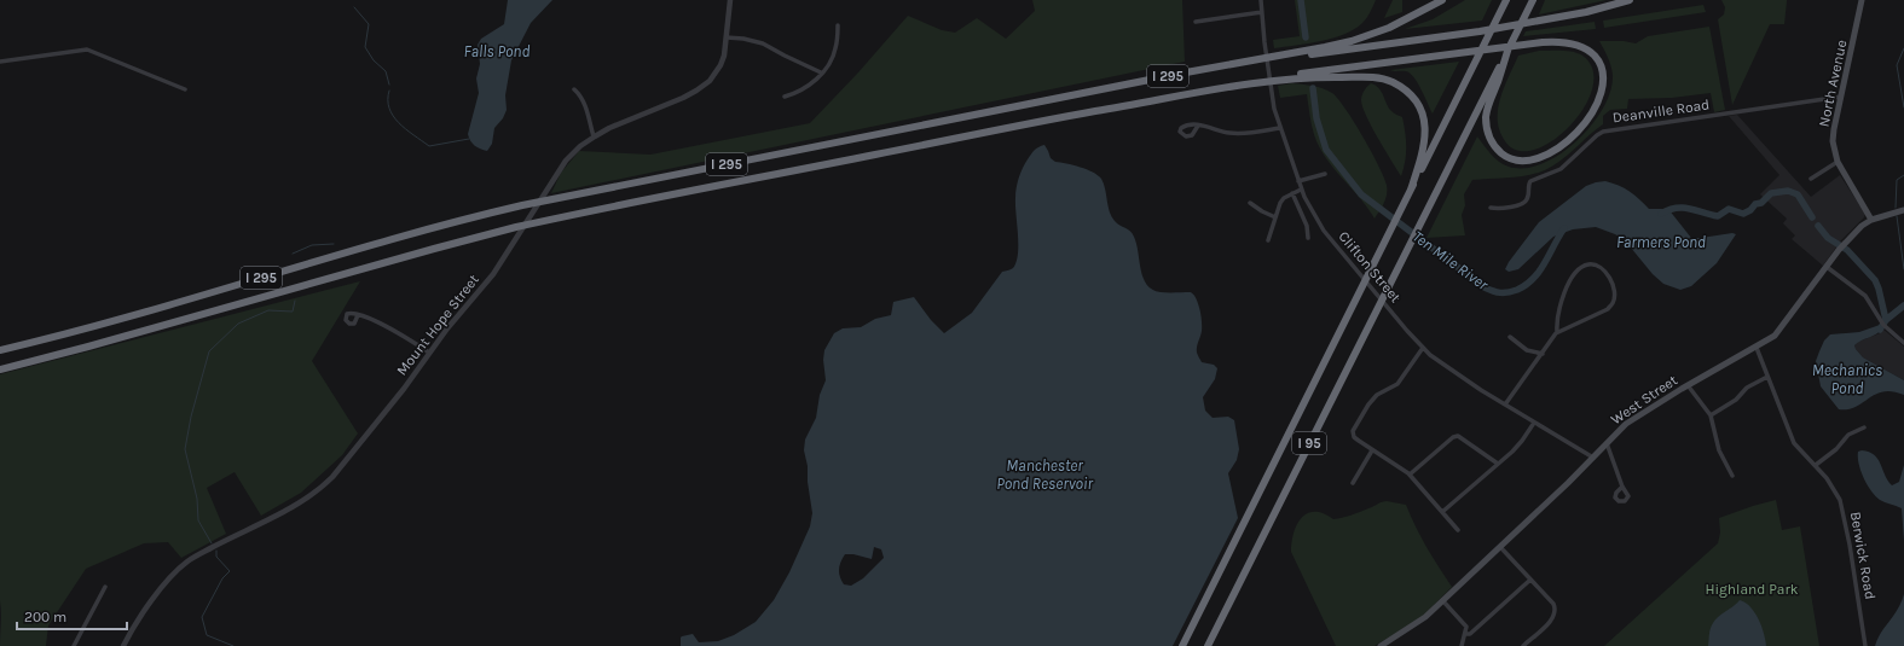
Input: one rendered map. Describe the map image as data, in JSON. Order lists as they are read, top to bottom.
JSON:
{
  "streets": {
    "highway": ["I 295", "I 95"],
    "main road": ["North Avenue", "West Street"],
    "street": [
      "Deanville Road",
      "Clifton Street",
      "Mount Hope Street",
      "Berwick Road"
    ]
  },
  "crossings": [
    ["North Avenue", "Deanville Road"],
    ["North Avenue", "West Street"],
    ["Clifton Street", "West Street"],
    ["West Street", "Berwick Road"]
  ],
  "water": [
    "Falls Pond",
    "Farmers Pond",
    "Ten Mile River",
    "Mechanics Pond",
    "Manchester Pond Reservoir"
  ],
  "parks": ["Highland Park"],
  "scale_bar": "200 m"
}
